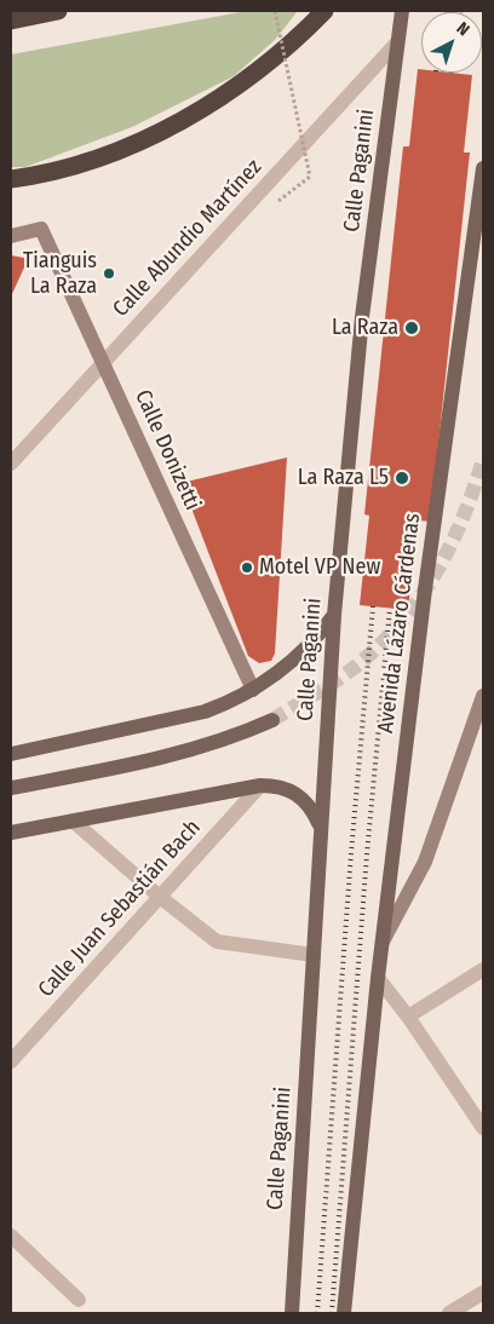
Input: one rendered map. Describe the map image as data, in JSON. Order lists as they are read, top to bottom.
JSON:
{
  "streets": {
    "main road": ["Calle Paganini", "Avenida Lázaro Cárdenas"],
    "street": ["Calle Abundio Martínez", "Calle Donizetti", "Calle Juan Sebastián Bach"]
  },
  "crossings": [
    ["Calle Paganini", "Calle Abundio Martínez"],
    ["Calle Abundio Martínez", "Calle Donizetti"]
  ],
  "places": [
    "Tianguis La Raza",
    "La Raza",
    "La Raza L5",
    "Motel VP New"
  ],
  "north": "top right"
}
